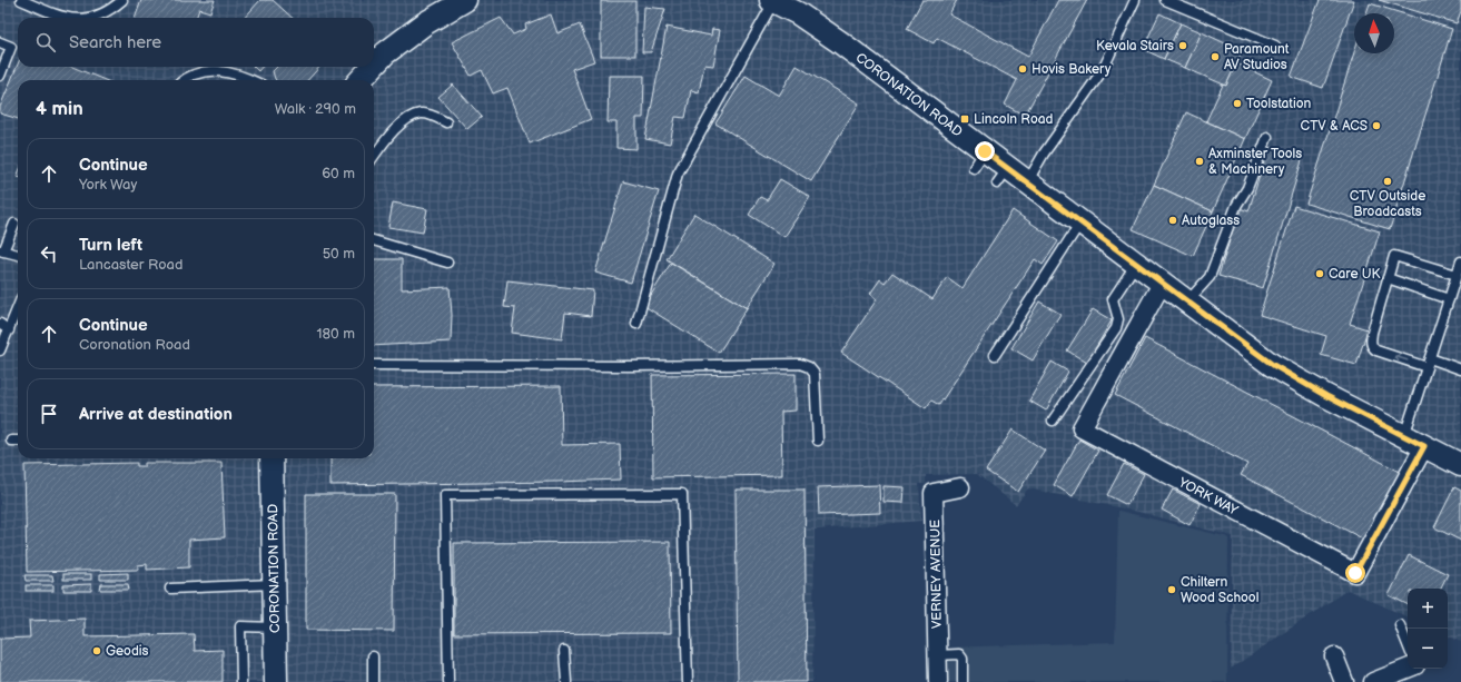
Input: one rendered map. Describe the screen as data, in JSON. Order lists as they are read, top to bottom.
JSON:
{
  "streets": {
    "street": ["CORONATION ROAD", "YORK WAY", "VERNEY AVENUE"]
  },
  "crossings": [
    ["CORONATION ROAD", "YORK WAY"]
  ],
  "places": {
    "other": [
      "Kevala Stairs",
      "Paramount AV Studios",
      "Hovis Bakery",
      "Toolstation",
      "CTV & ACS",
      "Axminster Tools & Machinery",
      "CTV Outside Broadcasts",
      "Autoglass",
      "Care UK",
      "Chiltern Wood School",
      "Geodis"
    ],
    "transit": ["Lincoln Road"]
  },
  "north": "top",
  "page": {
    "search": "Search here",
    "heading": ["4 min", "Walk · 290 m"],
    "list": [
      ["Continue", "York Way", "60 m"],
      ["Turn left", "Lancaster Road", "50 m"],
      ["Continue", "Coronation Road", "180 m"],
      "Arrive at destination"
    ],
    "map_buttons": ["+", "−"]
  }
}
